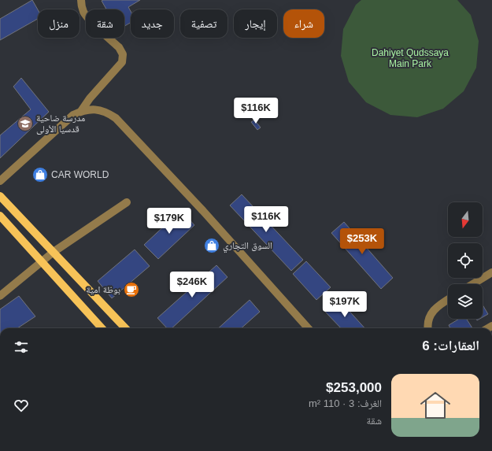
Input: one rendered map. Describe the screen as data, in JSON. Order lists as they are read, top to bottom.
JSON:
{
  "parks": ["Dahiyet Qudssaya Main Park"],
  "places": {
    "school or university": ["مدرسة ضاحية قدسيا الأولى"],
    "shop": ["CAR WORLD", "السوق التجاري"],
    "cafe": ["بوظة امية"]
  },
  "north": "bottom",
  "page": {
    "chip": [
      "شراء",
      "إيجار",
      "تصفية",
      "جديد",
      "شقة",
      "منزل"
    ],
    "price": [
      "$116K",
      "$116K",
      "$179K",
      "$253K",
      "$246K",
      "$197K"
    ],
    "heading": "العقارات: 6",
    "list": [
      {
        "name": "$253,000",
        "note": "الغرف: 3 · 110 m² · شقة"
      }
    ]
  }
}
